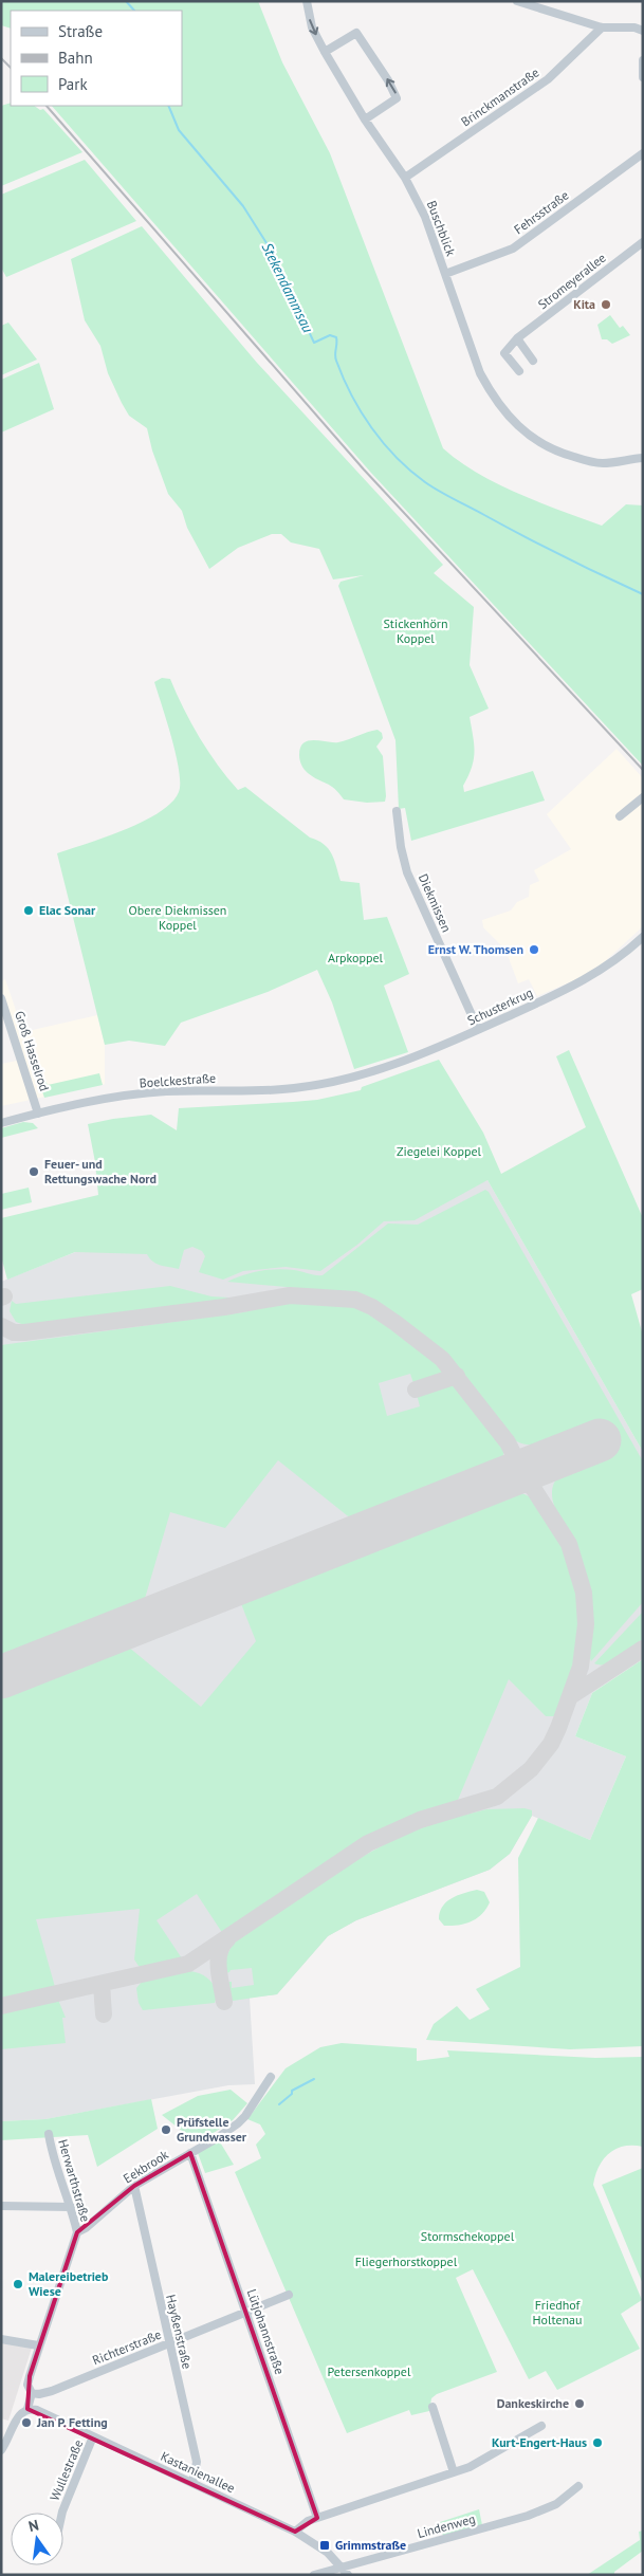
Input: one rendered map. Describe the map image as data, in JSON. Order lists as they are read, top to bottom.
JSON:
{
  "streets": {
    "street": [
      "Brinckmanstraße",
      "Fehrsstraße",
      "Buschblick",
      "Stromeyerallee",
      "Diekmissen",
      "Schusterkrug",
      "Groß Hasselrod",
      "Boelckestraße",
      "Eekbrook",
      "Herwarthstraße",
      "Hayßenstraße",
      "Lütjohannstraße",
      "Richterstraße",
      "Wullestraße",
      "Kastanienallee",
      "Lindenweg"
    ]
  },
  "crossings": [
    ["Brinckmanstraße", "Buschblick"],
    ["Fehrsstraße", "Buschblick"],
    ["Diekmissen", "Schusterkrug"],
    ["Schusterkrug", "Boelckestraße"],
    ["Groß Hasselrod", "Boelckestraße"],
    ["Eekbrook", "Herwarthstraße"],
    ["Eekbrook", "Hayßenstraße"],
    ["Eekbrook", "Lütjohannstraße"],
    ["Hayßenstraße", "Richterstraße"],
    ["Hayßenstraße", "Kastanienallee"],
    ["Lütjohannstraße", "Richterstraße"],
    ["Wullestraße", "Kastanienallee"],
    ["Kastanienallee", "Lindenweg"]
  ],
  "water": ["Stekendammsau"],
  "parks": [
    "Stickenhörn Koppel",
    "Obere Diekmissen Koppel",
    "Arpkoppel",
    "Ziegelei Koppel",
    "Stormschekoppel",
    "Fliegerhorstkoppel",
    "Friedhof Holtenau",
    "Petersenkoppel"
  ],
  "places": {
    "other": [
      "Kita",
      "Elac Sonar",
      "Ernst W. Thomsen",
      "Feuer- und Rettungswache Nord",
      "Prüfstelle Grundwasser",
      "Malereibetrieb Wiese",
      "Dankeskirche",
      "Jan P. Fetting",
      "Kurt-Engert-Haus"
    ],
    "transit": ["Grimmstraße"]
  },
  "legend": ["Straße", "Bahn", "Park"],
  "north": "top"
}
